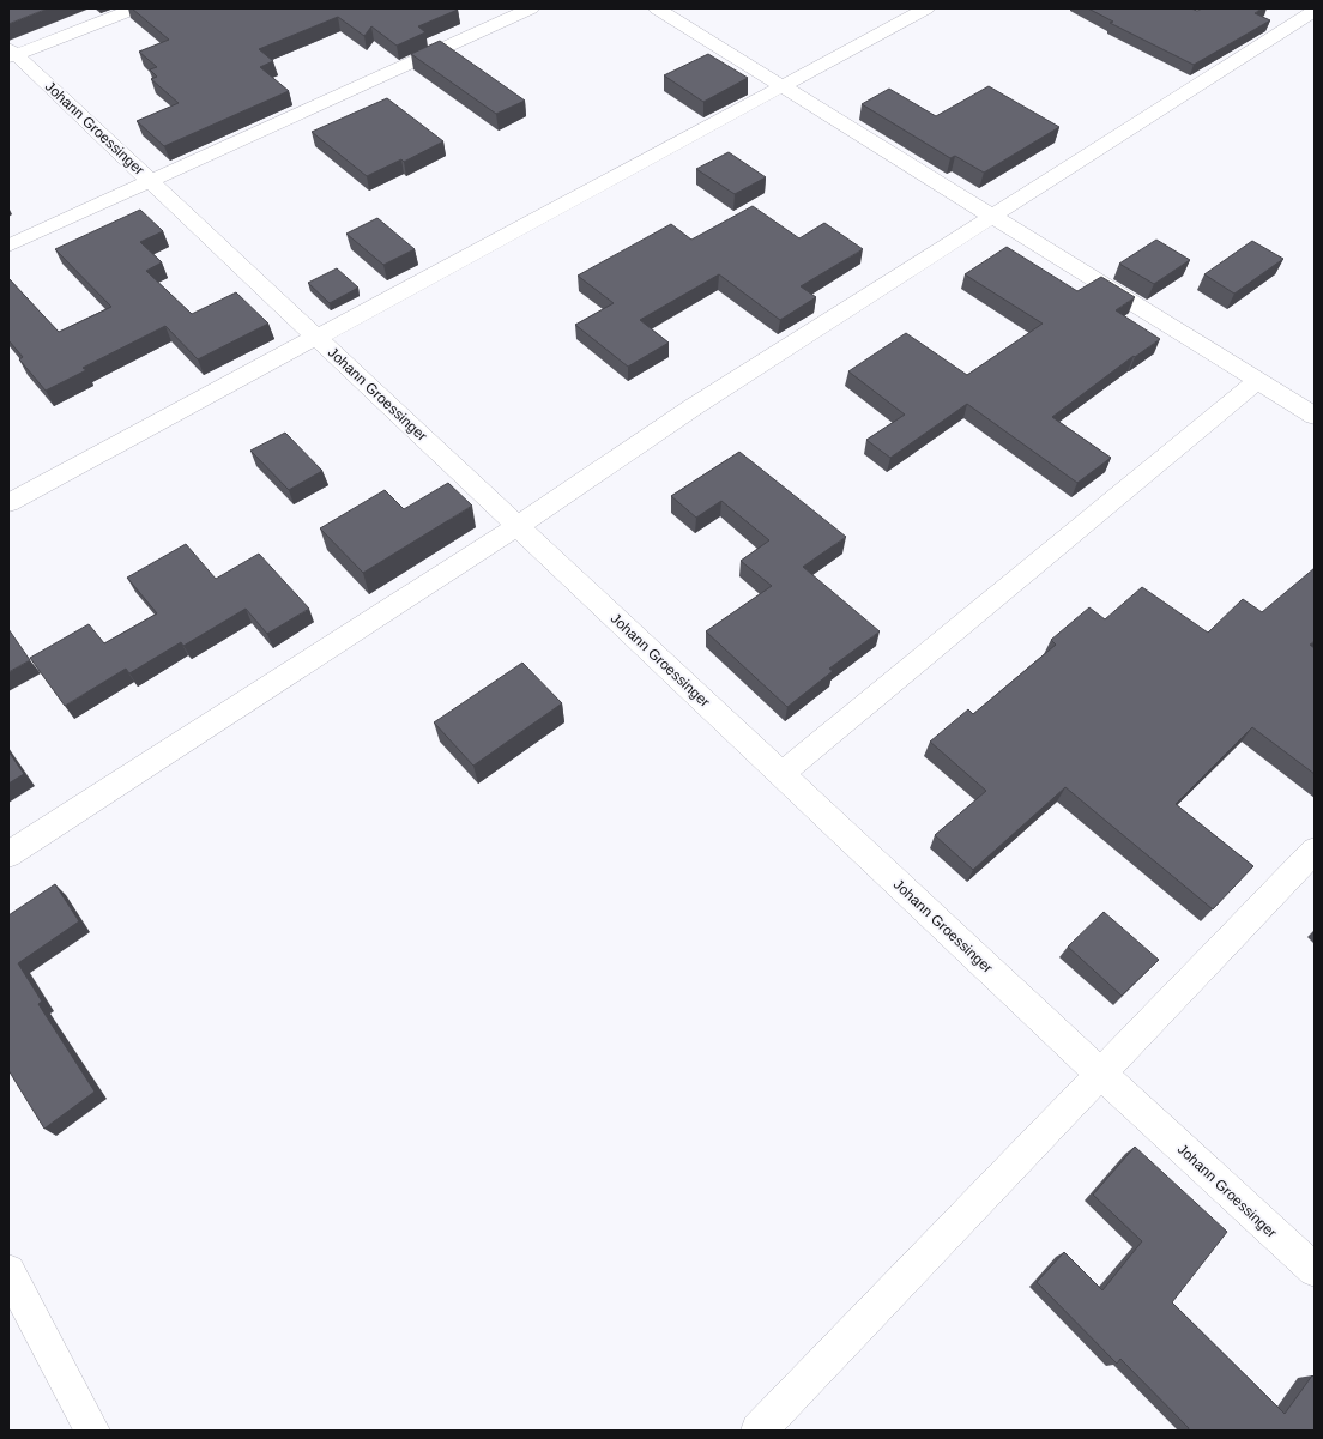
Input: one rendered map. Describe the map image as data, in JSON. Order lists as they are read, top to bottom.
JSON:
{
  "streets": {
    "street": ["Johann Groessinger"]
  }
}
